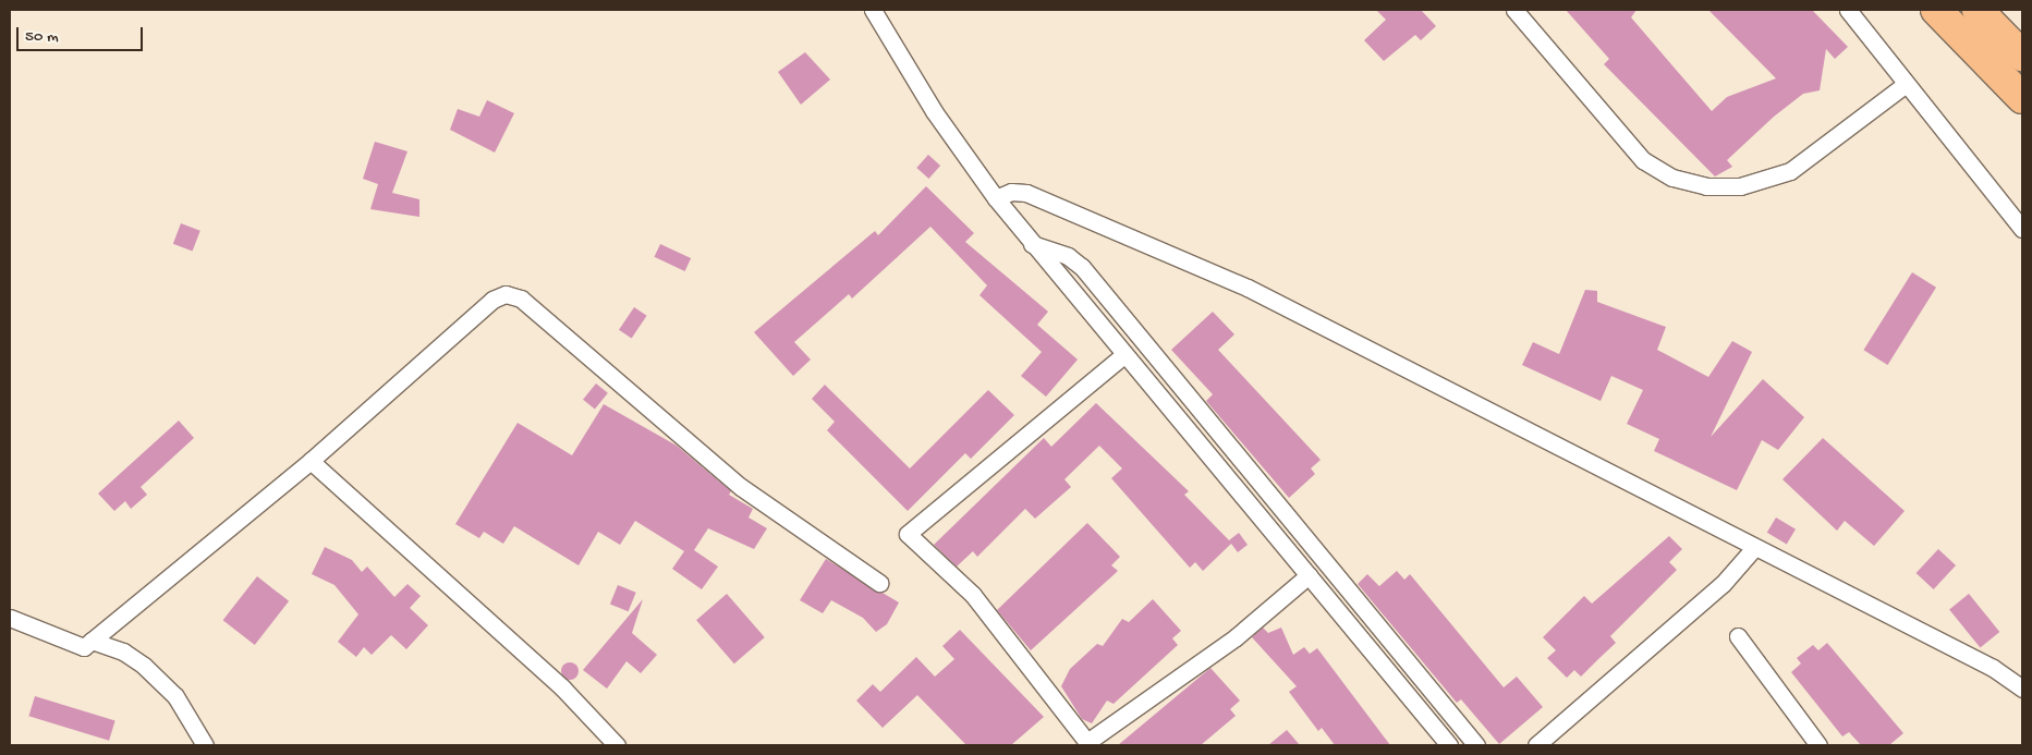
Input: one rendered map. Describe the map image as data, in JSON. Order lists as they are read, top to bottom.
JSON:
{
  "scale_bar": "50 m"
}
